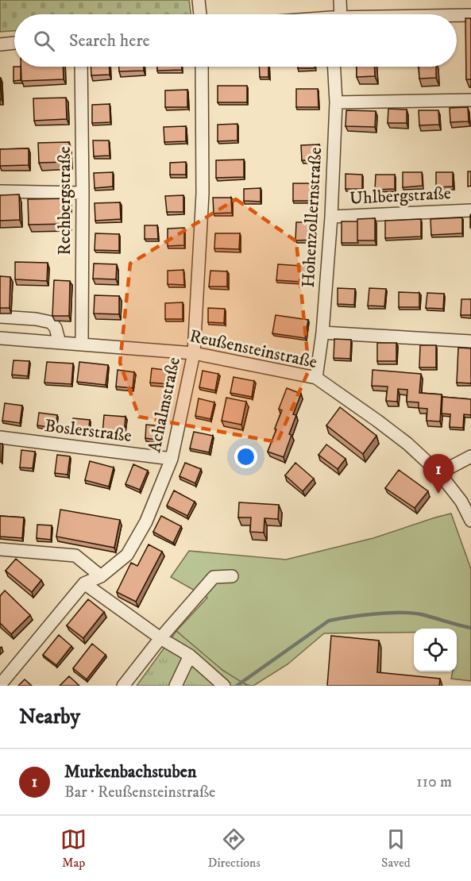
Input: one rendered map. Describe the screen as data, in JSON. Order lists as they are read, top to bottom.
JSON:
{
  "streets": {
    "street": [
      "Uhlbergstraße",
      "Rechbergstraße",
      "Hohenzollernstraße",
      "Reußensteinstraße",
      "Achalmstraße",
      "Boslerstraße"
    ]
  },
  "crossings": [
    ["Uhlbergstraße", "Hohenzollernstraße"],
    ["Rechbergstraße", "Reußensteinstraße"],
    ["Hohenzollernstraße", "Reußensteinstraße"],
    ["Reußensteinstraße", "Achalmstraße"],
    ["Achalmstraße", "Boslerstraße"]
  ],
  "page": {
    "search": "Search here",
    "pins": "1",
    "heading": "Nearby",
    "list": [
      {
        "mark": "1",
        "name": "Murkenbachstuben",
        "note": "Bar · Reußensteinstraße",
        "value": "110 m"
      }
    ],
    "nav": ["Map", "Directions", "Saved"]
  }
}
